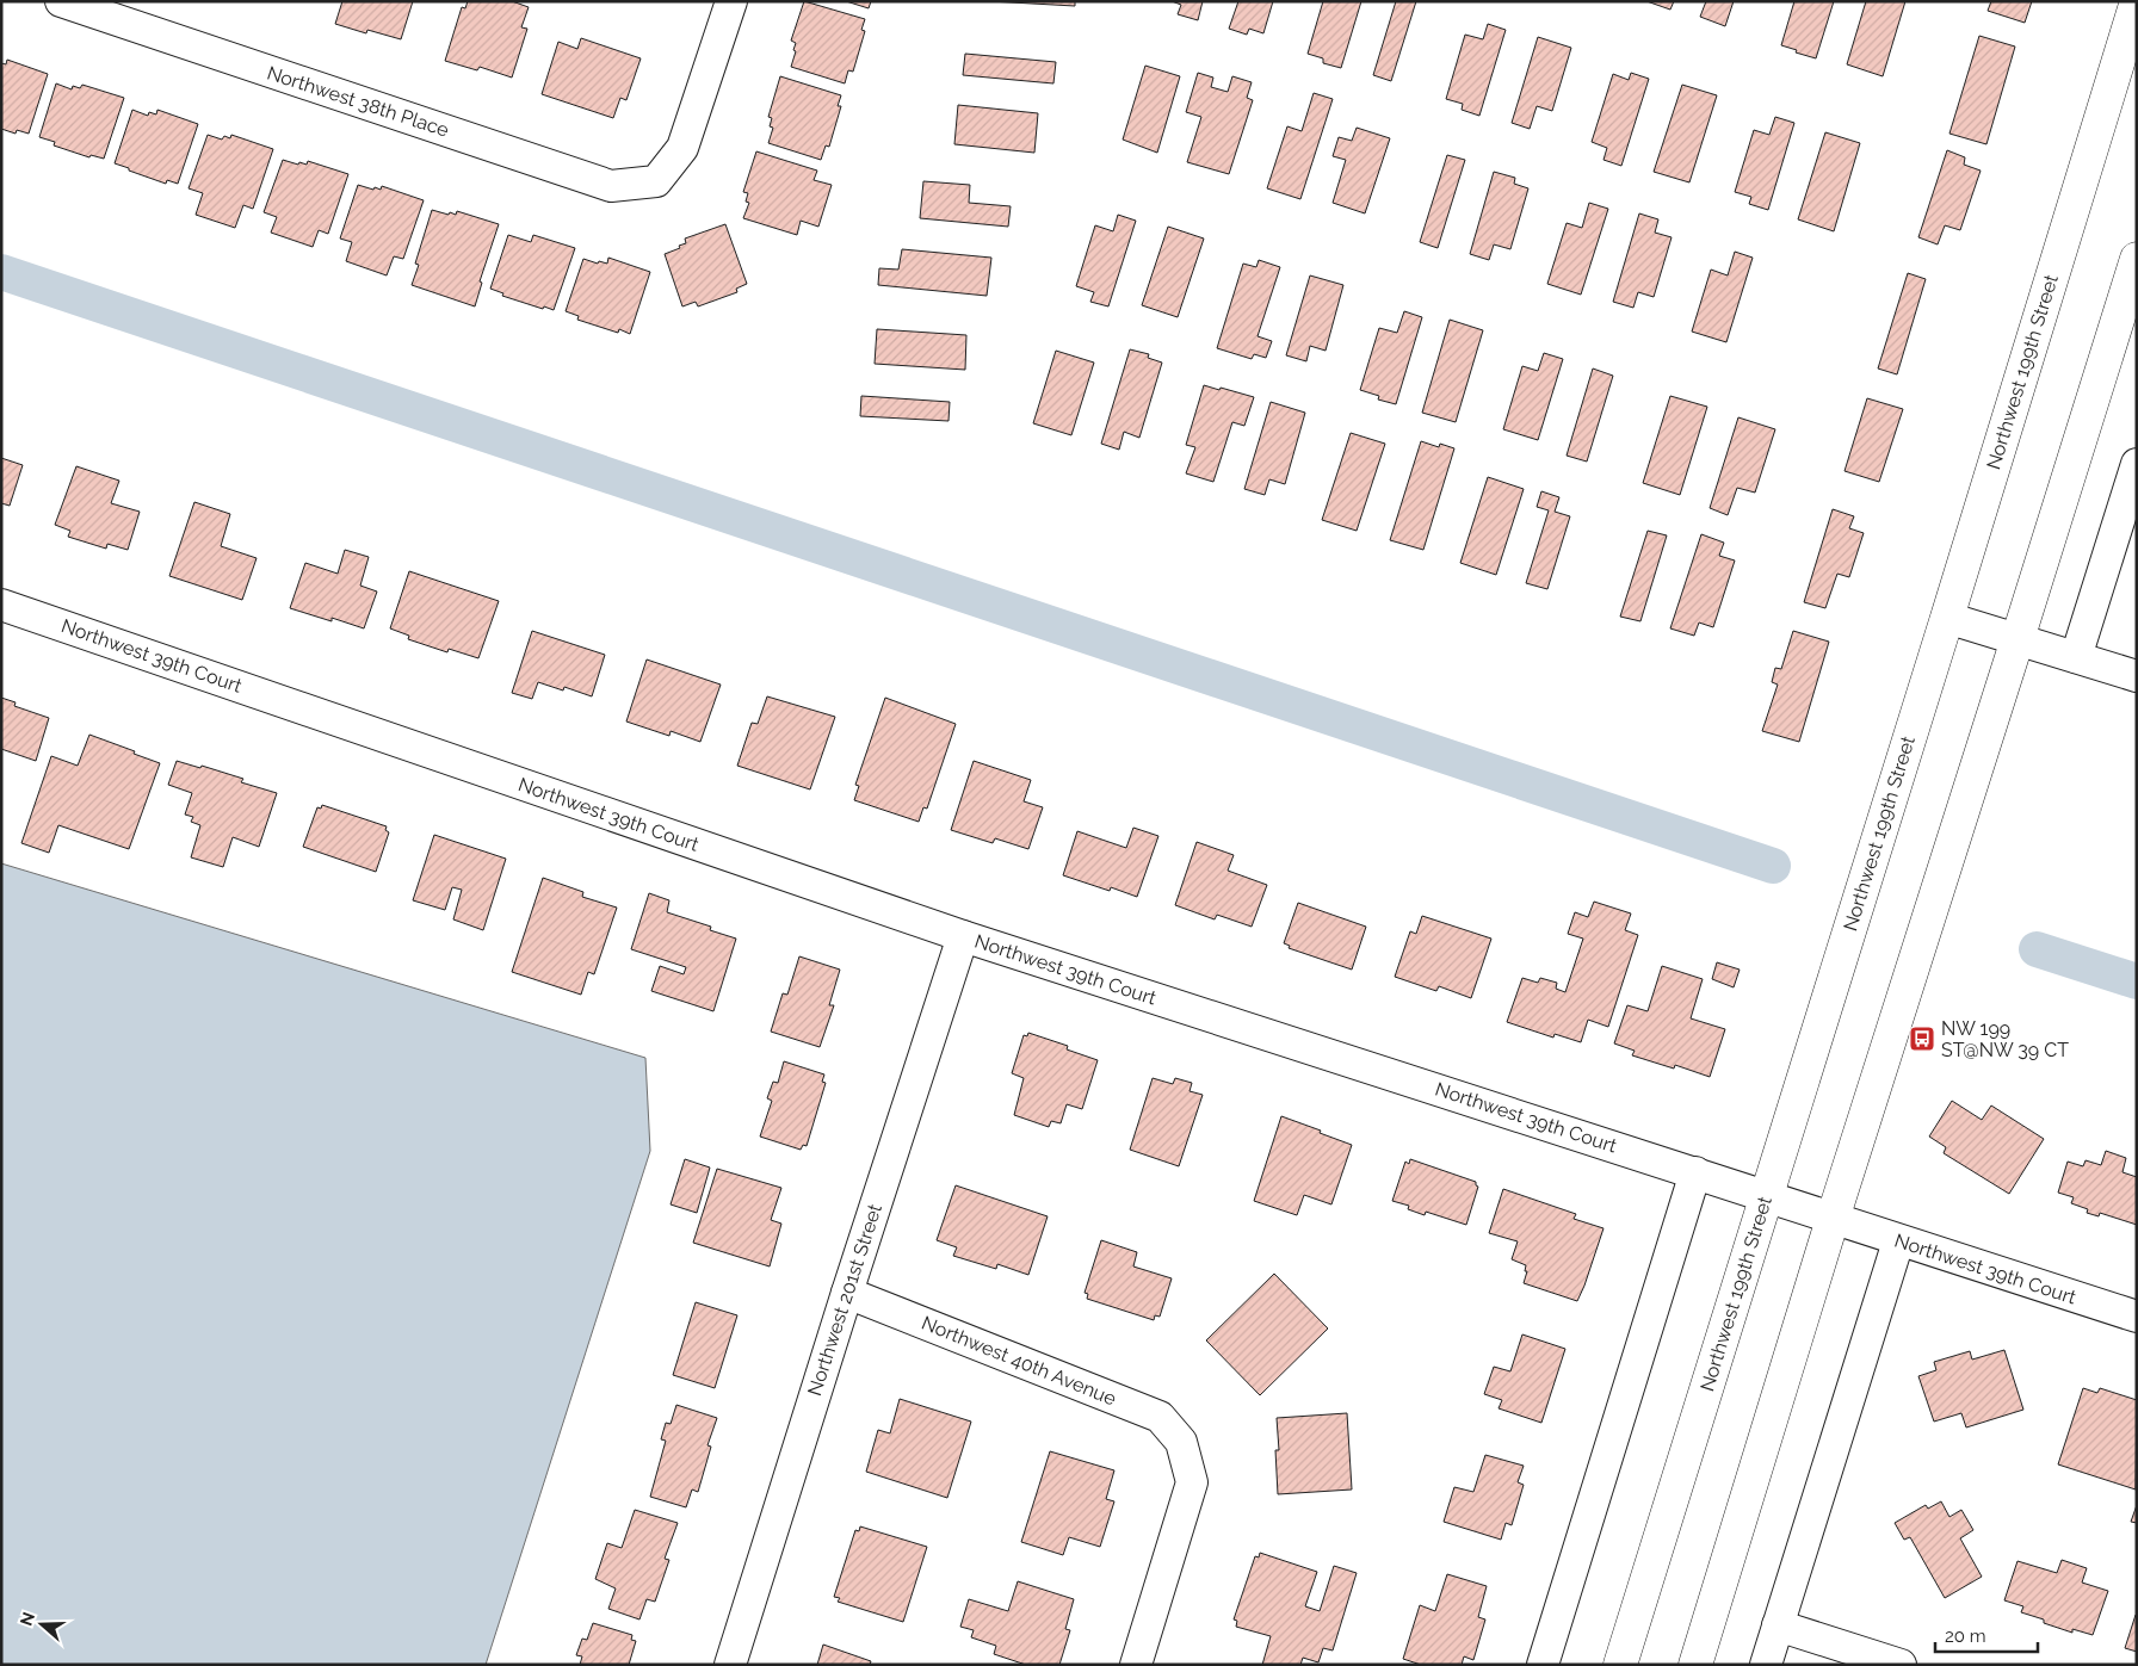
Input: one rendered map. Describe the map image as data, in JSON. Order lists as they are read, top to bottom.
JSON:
{
  "streets": {
    "main road": ["Northwest 199th Street"],
    "street": [
      "Northwest 38th Place",
      "Northwest 39th Court",
      "Northwest 201st Street",
      "Northwest 40th Avenue"
    ]
  },
  "crossings": [
    ["Northwest 199th Street", "Northwest 39th Court"],
    ["Northwest 39th Court", "Northwest 201st Street"],
    ["Northwest 201st Street", "Northwest 40th Avenue"]
  ],
  "places": {
    "bus stop": ["NW 199 ST@NW 39 CT"]
  },
  "scale_bar": "20 m",
  "north": "left"
}
